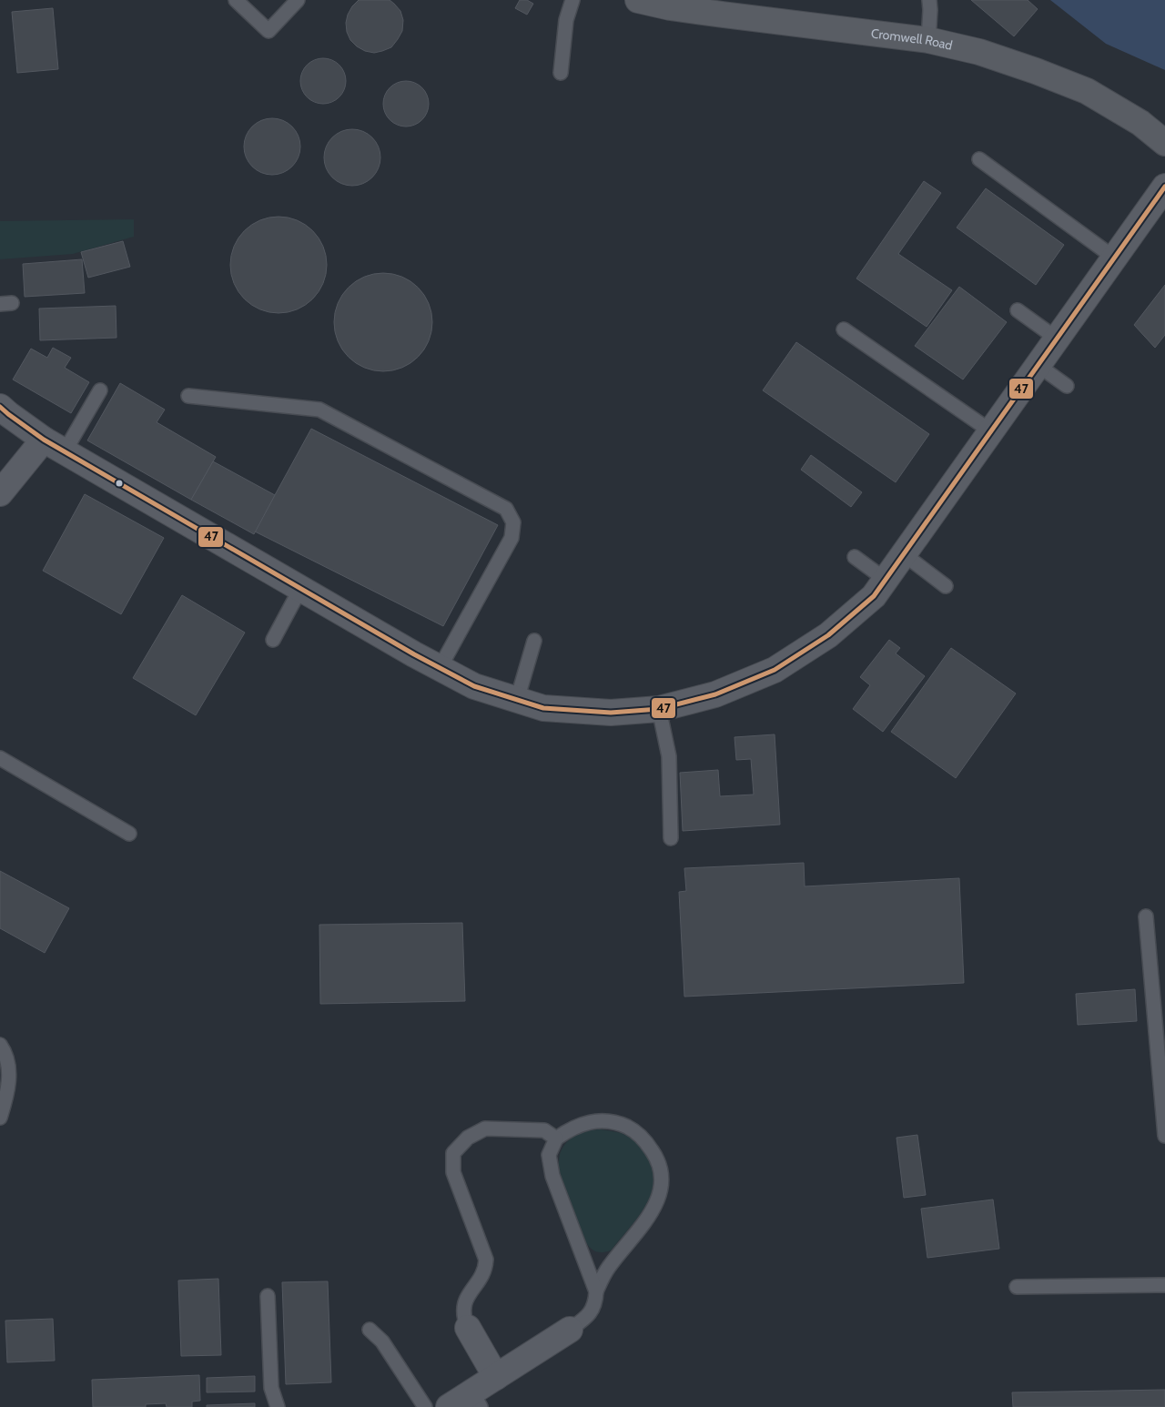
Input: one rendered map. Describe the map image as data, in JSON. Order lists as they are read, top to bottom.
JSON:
{
  "streets": {
    "street": ["Cromwell Road"]
  },
  "lines": ["transit line 47"]
}
